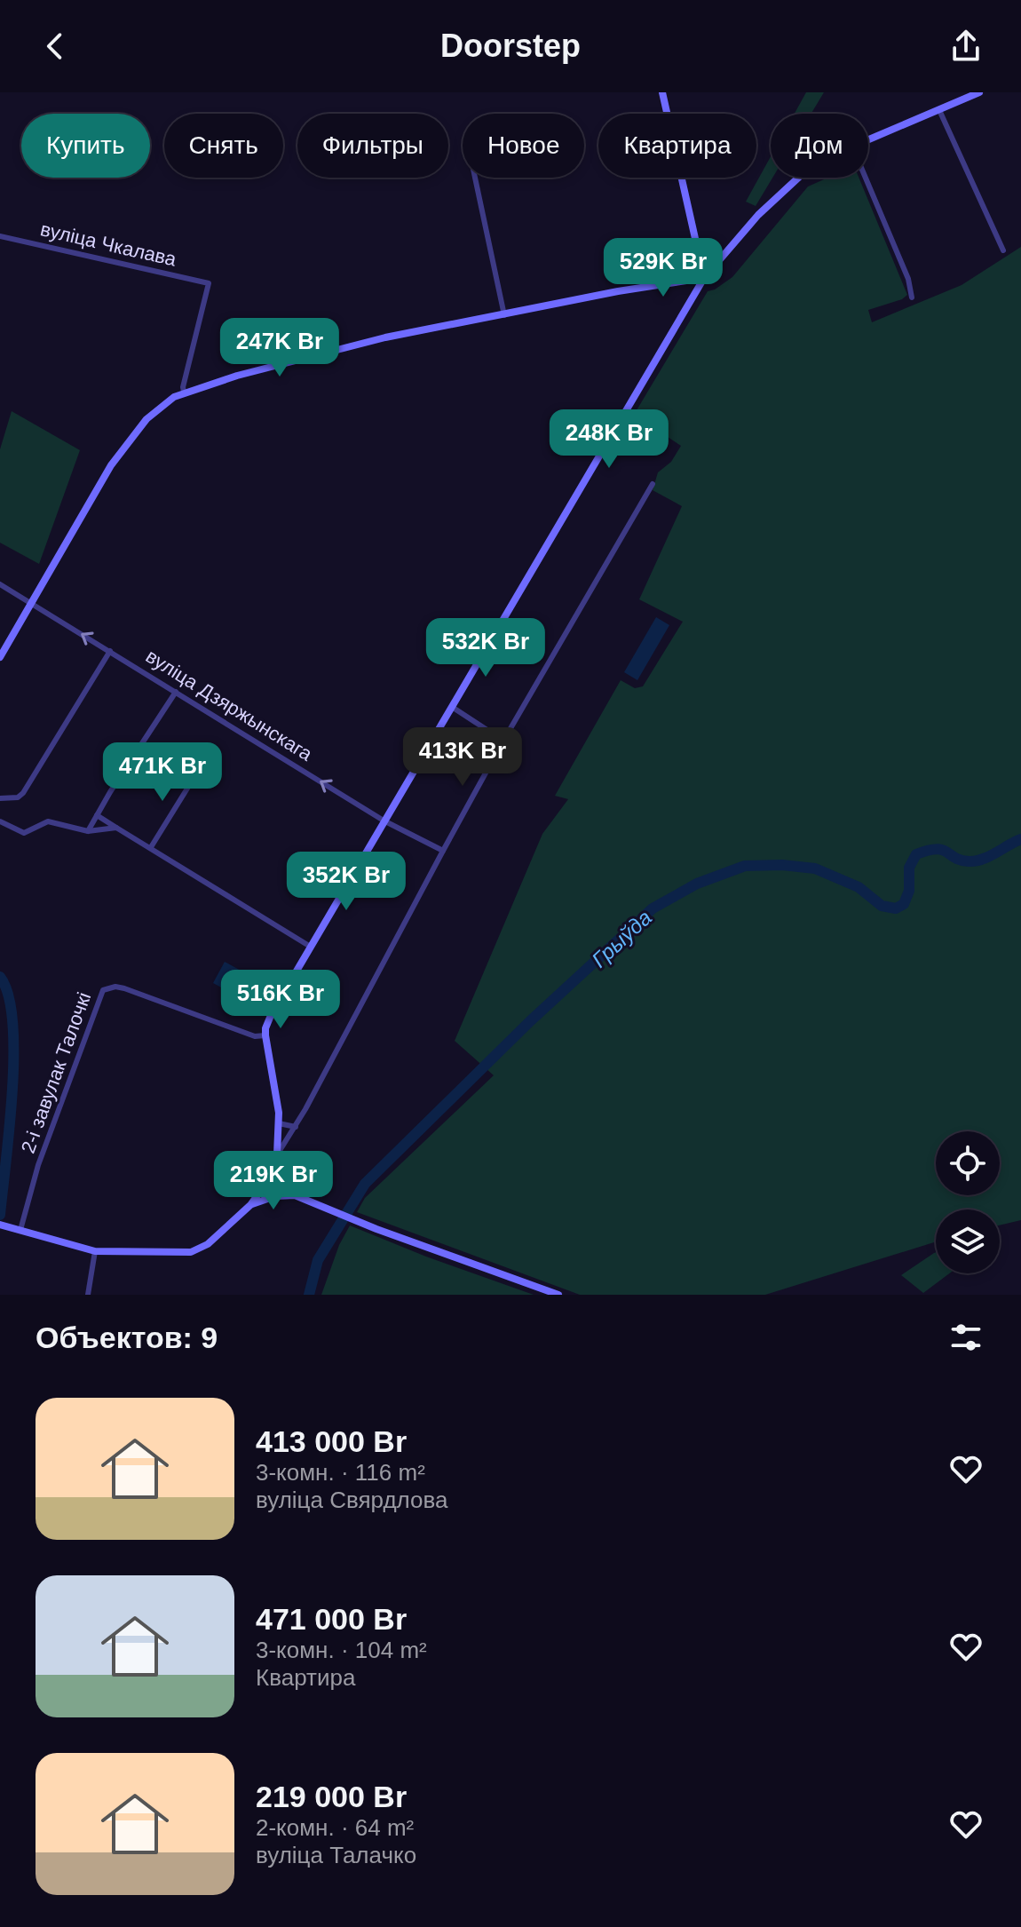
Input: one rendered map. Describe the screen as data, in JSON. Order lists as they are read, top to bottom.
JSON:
{
  "streets": {
    "street": ["вуліца Чкалава", "вуліца Дзяржынскага", "2-і завулак Талочкі"]
  },
  "one_way": ["вуліца Дзяржынскага"],
  "water": ["Грыўда"],
  "page": {
    "header": "Doorstep",
    "chip": [
      "Купить",
      "Снять",
      "Фильтры",
      "Новое",
      "Квартира",
      "Дом"
    ],
    "price": [
      "529K Br",
      "247K Br",
      "248K Br",
      "532K Br",
      "413K Br",
      "471K Br",
      "352K Br",
      "516K Br",
      "219K Br"
    ],
    "heading": "Объектов: 9",
    "list": [
      {
        "name": "413 000 Br",
        "note": "3-комн. · 116 m² · вуліца Свярдлова"
      },
      {
        "name": "471 000 Br",
        "note": "3-комн. · 104 m² · Квартира"
      },
      {
        "name": "219 000 Br",
        "note": "2-комн. · 64 m² · вуліца Талачко"
      }
    ]
  }
}
